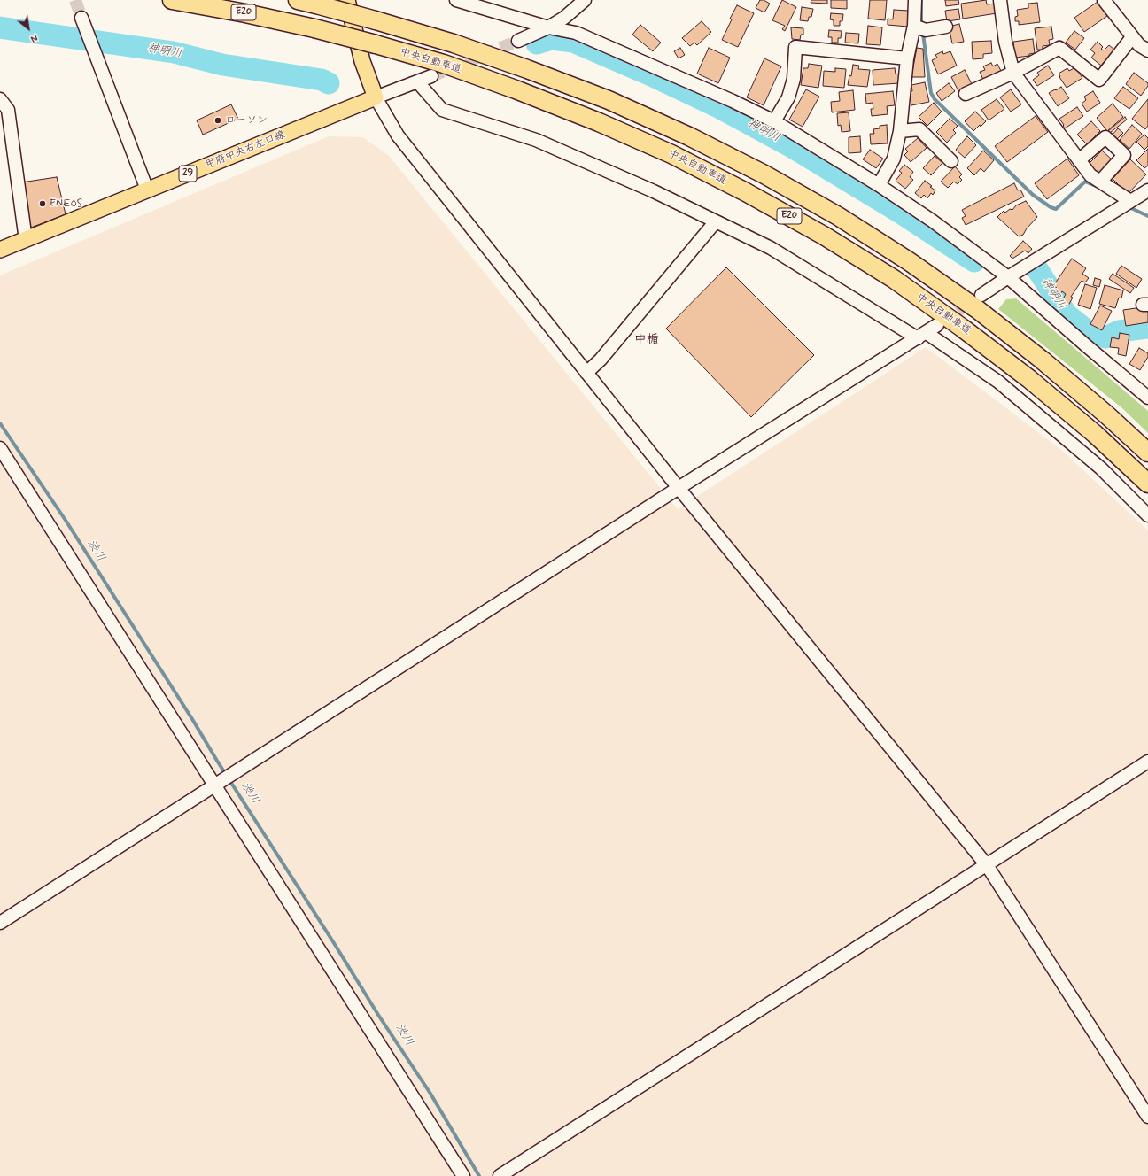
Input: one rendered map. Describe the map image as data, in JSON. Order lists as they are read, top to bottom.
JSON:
{
  "streets": {
    "highway": ["E20", "中央自動車道"],
    "main road": ["甲府中央右左口線", "29"]
  },
  "districts": ["中楯"],
  "water": ["神明川", "渋川"],
  "places": ["ローソン", "ENEOS"],
  "north": "bottom right"
}
